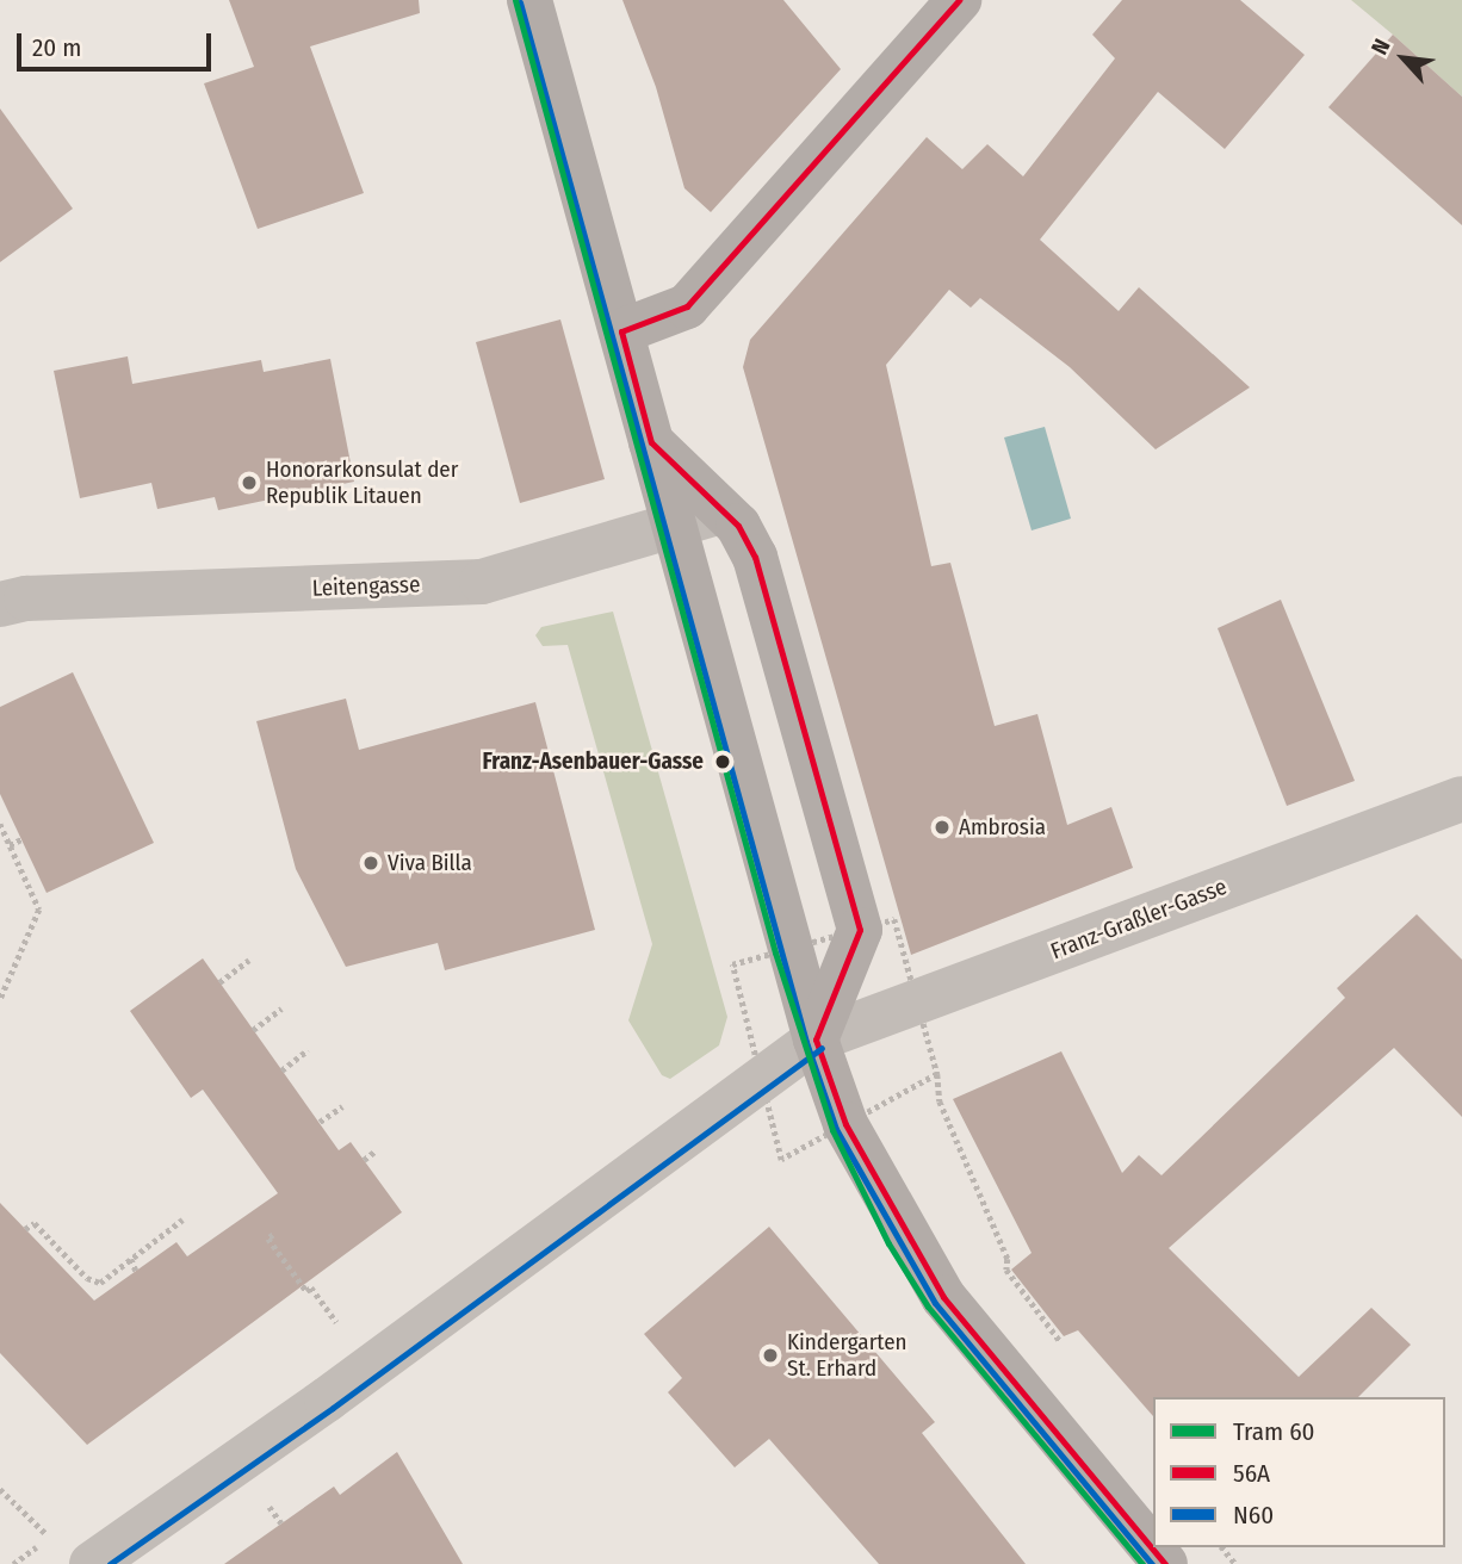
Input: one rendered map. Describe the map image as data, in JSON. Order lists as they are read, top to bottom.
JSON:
{
  "streets": {
    "street": ["Leitengasse", "Franz-Graßler-Gasse"]
  },
  "places": [
    "Honorarkonsulat der Republik Litauen",
    "Franz-Asenbauer-Gasse",
    "Ambrosia",
    "Viva Billa",
    "Kindergarten St. Erhard"
  ],
  "lines": ["tram line 60", "transit line 56A", "transit line N60"],
  "legend": ["Tram 60", "56A", "N60"],
  "scale_bar": "20 m",
  "north": "top left"
}
